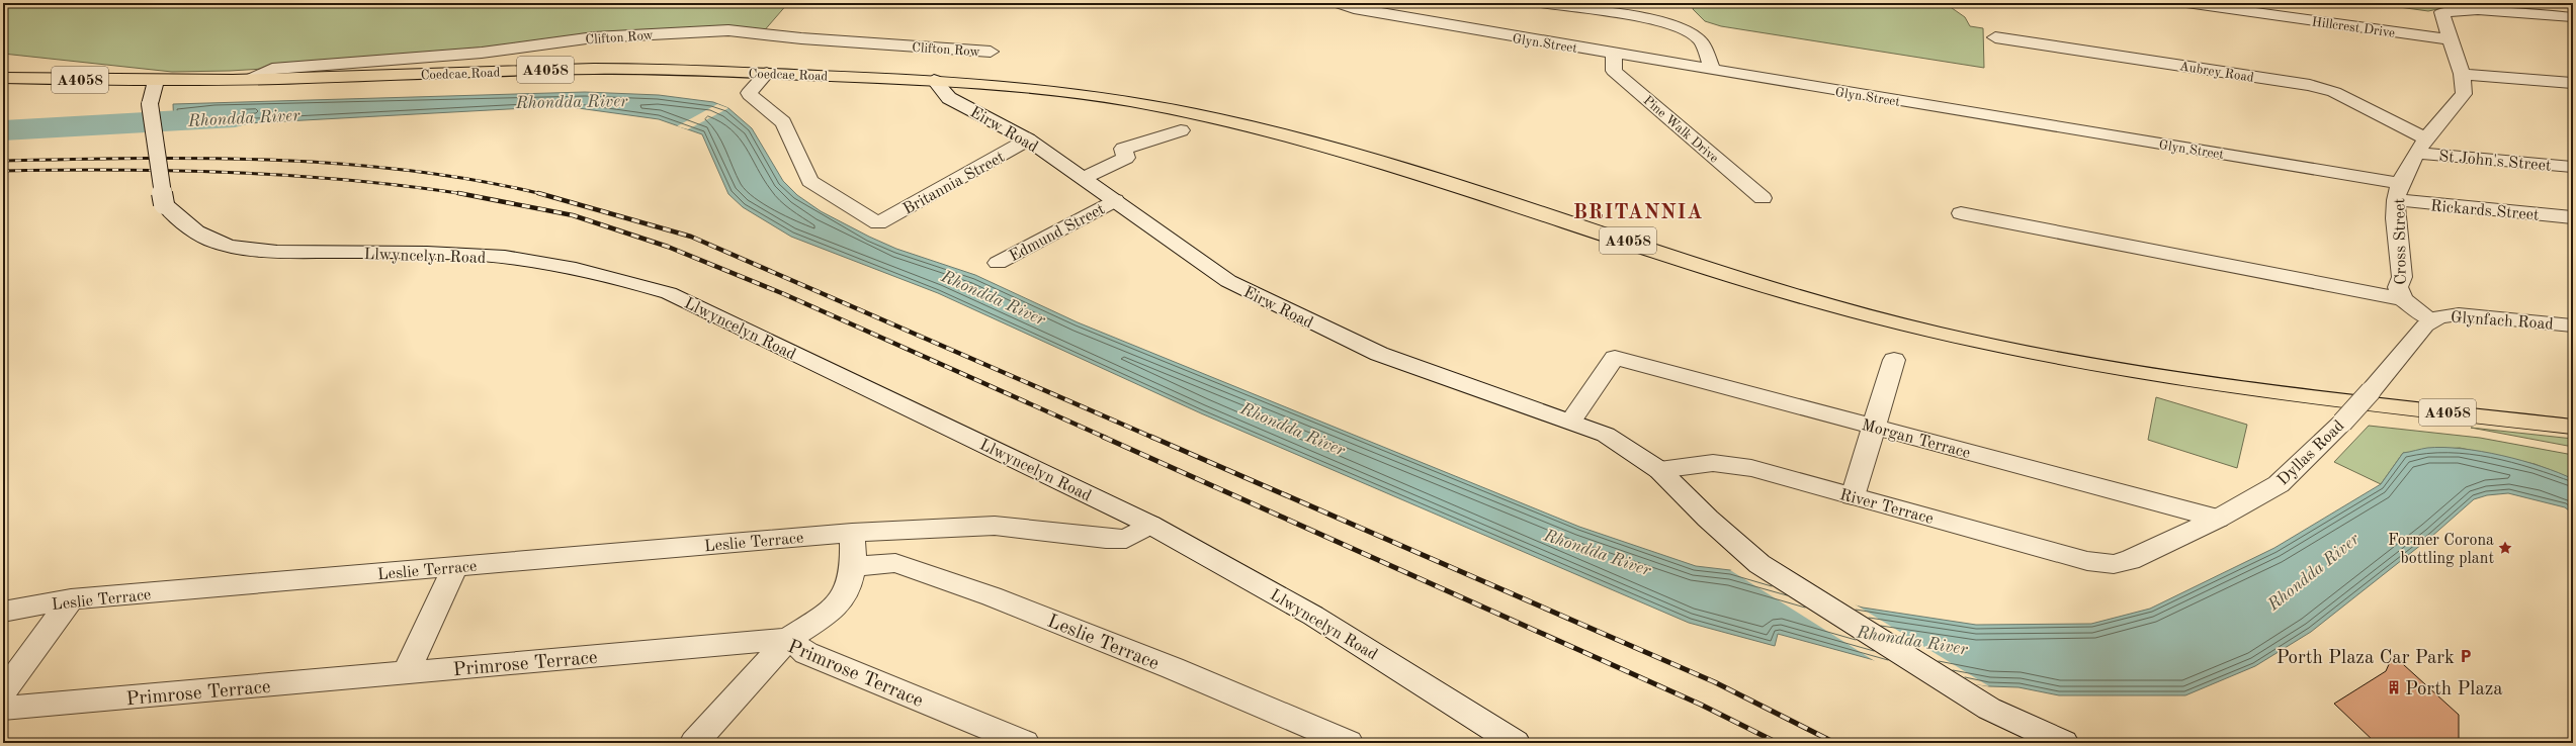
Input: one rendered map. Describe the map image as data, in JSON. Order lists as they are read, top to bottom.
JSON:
{
  "streets": {
    "main road": ["A4058", "Coedcae Road"],
    "street": [
      "Hillcrest Drive",
      "Clifton Row",
      "Glyn Street",
      "Aubrey Road",
      "Eirw Road",
      "Pine Walk Drive",
      "St John's Street",
      "Britannia Street",
      "Rickards Street",
      "Edmund Street",
      "Cross Street",
      "Llwyncelyn Road",
      "Glynfach Road",
      "Morgan Terrace",
      "Dyllas Road",
      "River Terrace",
      "Leslie Terrace",
      "Primrose Terrace"
    ]
  },
  "crossings": [
    ["Clifton Row", "Coedcae Road"],
    ["Glyn Street", "Pine Walk Drive"],
    ["Glyn Street", "Rickards Street"],
    ["Glyn Street", "Cross Street"],
    ["A4058", "Coedcae Road"],
    ["A4058", "Eirw Road"],
    ["A4058", "Llwyncelyn Road"],
    ["Aubrey Road", "St John's Street"],
    ["Aubrey Road", "Cross Street"],
    ["Coedcae Road", "Eirw Road"],
    ["Coedcae Road", "Britannia Street"],
    ["Coedcae Road", "Llwyncelyn Road"],
    ["Eirw Road", "Britannia Street"],
    ["Eirw Road", "Edmund Street"],
    ["Eirw Road", "Morgan Terrace"],
    ["Eirw Road", "River Terrace"],
    ["St John's Street", "Cross Street"],
    ["Rickards Street", "Cross Street"],
    ["Cross Street", "Glynfach Road"],
    ["Cross Street", "Dyllas Road"],
    ["Llwyncelyn Road", "Leslie Terrace"],
    ["Glynfach Road", "Dyllas Road"],
    ["Morgan Terrace", "Dyllas Road"],
    ["Dyllas Road", "River Terrace"]
  ],
  "districts": ["BRITANNIA"],
  "water": ["Rhondda River"],
  "places": {
    "place": ["Former Corona bottling plant"],
    "parking": ["Porth Plaza Car Park"],
    "building": ["Porth Plaza"]
  }
}
